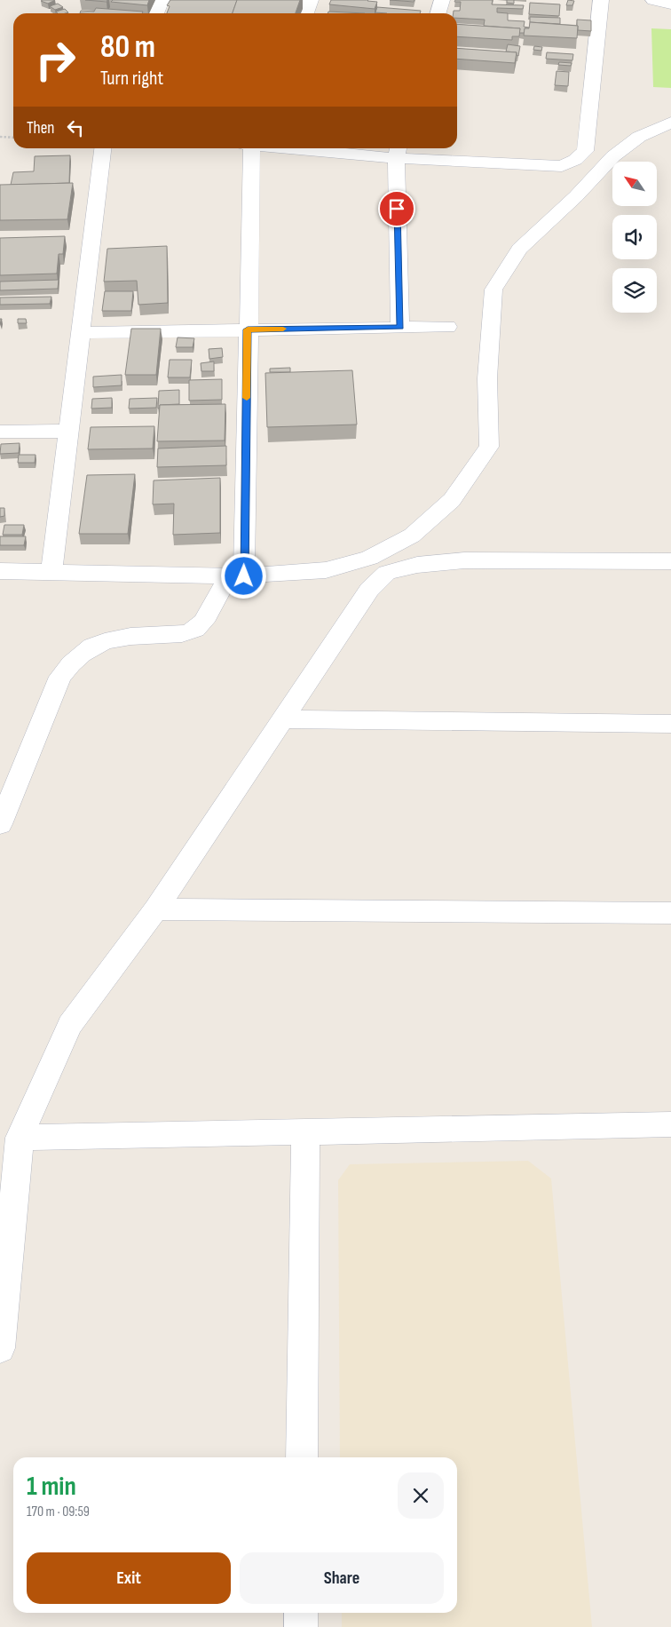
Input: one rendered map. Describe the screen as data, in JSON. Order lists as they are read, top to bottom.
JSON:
{
  "north": "top left",
  "page": {
    "turn": ["80 m", "Turn right"],
    "then": "Then",
    "heading": ["1 min", "170 m · 09:59"],
    "buttons": ["Exit", "Share"]
  }
}
